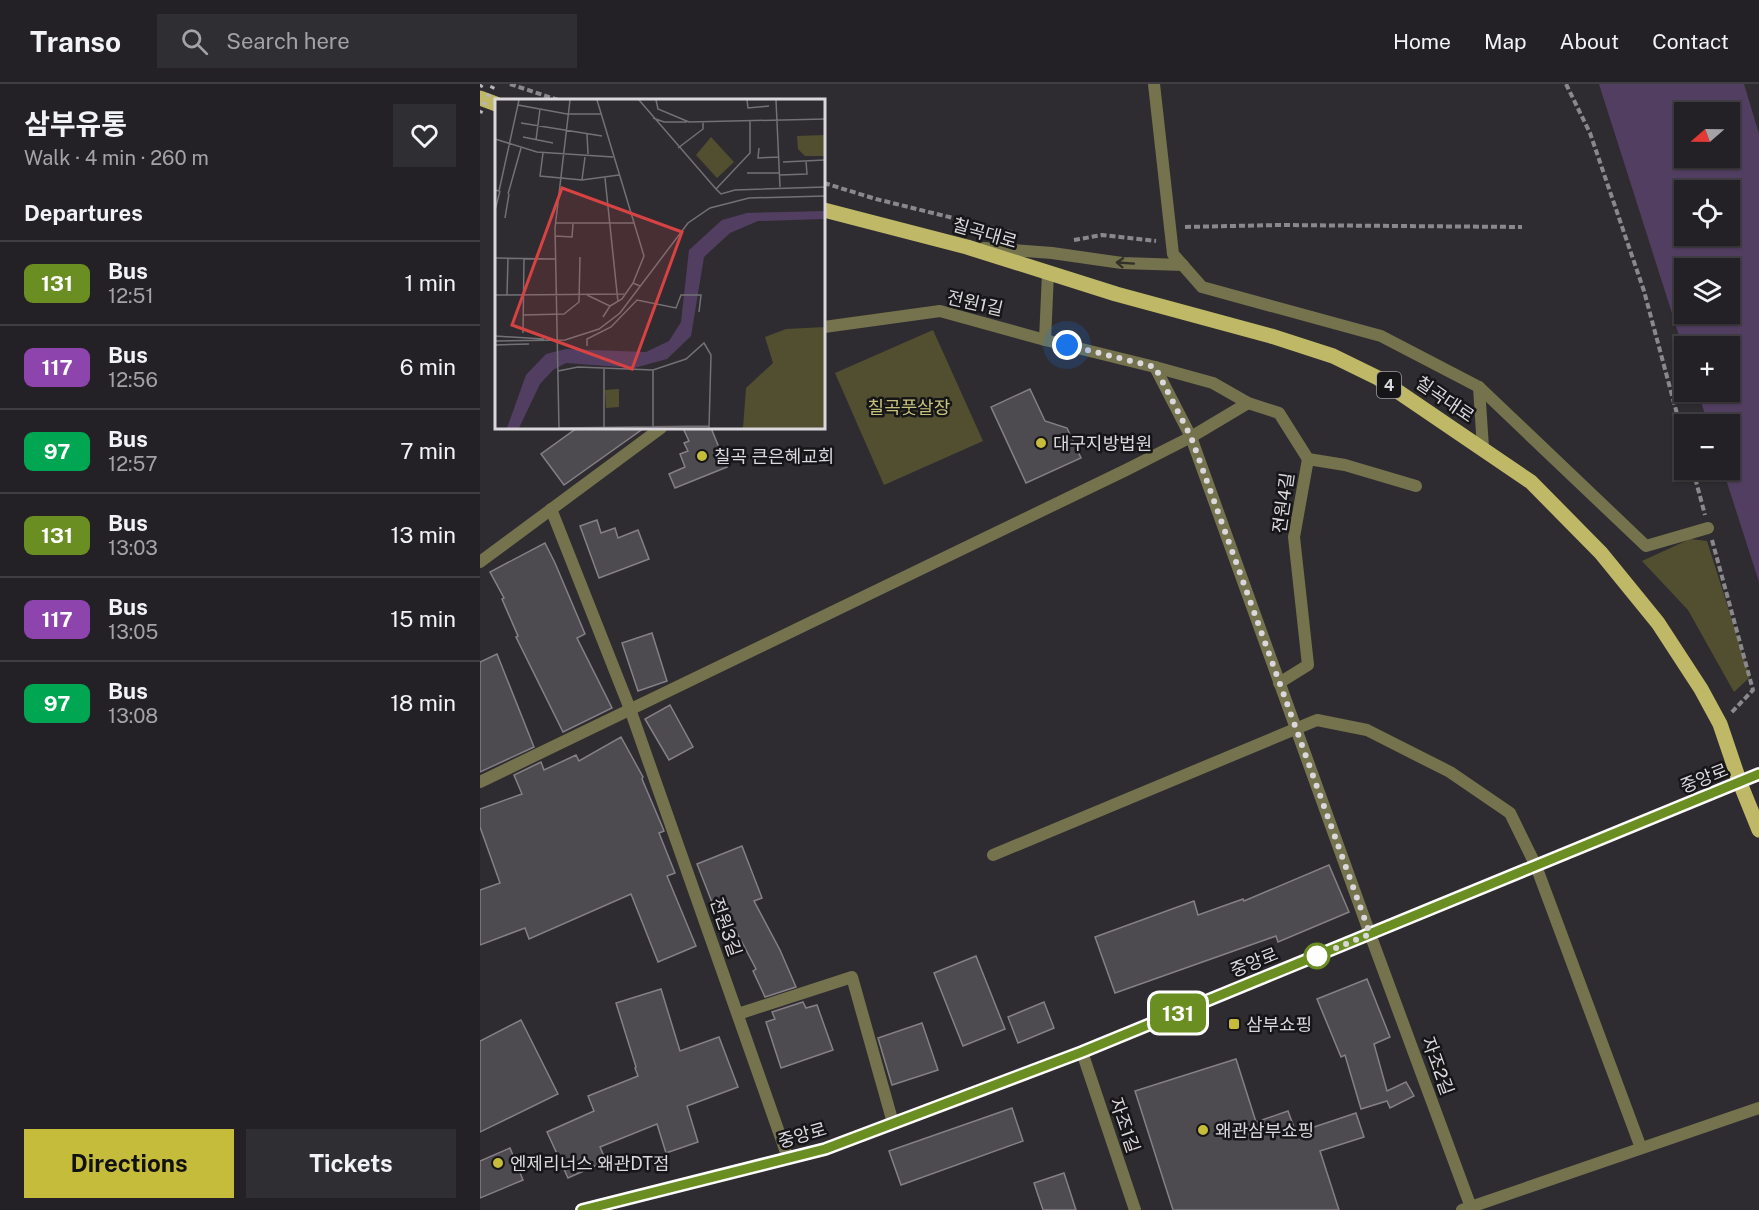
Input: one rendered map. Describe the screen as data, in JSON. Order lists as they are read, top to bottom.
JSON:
{
  "streets": {
    "main road": ["칠곡대로", "4"],
    "street": [
      "전원1길",
      "전원4길",
      "중앙로",
      "전원3길",
      "자조2길",
      "자조1길"
    ]
  },
  "crossings": [
    ["칠곡대로", "중앙로"],
    ["전원1길", "전원4길"],
    ["중앙로", "전원3길"],
    ["중앙로", "자조2길"],
    ["중앙로", "자조1길"]
  ],
  "parks": ["칠곡풋살장"],
  "places": {
    "other": [
      "대구지방법원",
      "칠곡 큰은혜교회",
      "왜관삼부쇼핑",
      "엔제리너스 왜관DT점"
    ],
    "transit": ["삼부쇼핑"]
  },
  "lines": ["bus line 131"],
  "north": "left",
  "page": {
    "header": "Transo",
    "search": "Search here",
    "nav": [
      "Home",
      "Map",
      "About",
      "Contact"
    ],
    "heading": [
      ["삼부유통", "Walk · 4 min · 260 m"],
      "Departures"
    ],
    "on_map": "131",
    "map_buttons": ["+", "−"],
    "list": [
      {
        "mark": "131",
        "name": "Bus",
        "note": "12:51",
        "value": "1 min"
      },
      {
        "mark": "117",
        "name": "Bus",
        "note": "12:56",
        "value": "6 min"
      },
      {
        "mark": "97",
        "name": "Bus",
        "note": "12:57",
        "value": "7 min"
      },
      {
        "mark": "131",
        "name": "Bus",
        "note": "13:03",
        "value": "13 min"
      },
      {
        "mark": "117",
        "name": "Bus",
        "note": "13:05",
        "value": "15 min"
      },
      {
        "mark": "97",
        "name": "Bus",
        "note": "13:08",
        "value": "18 min"
      }
    ],
    "buttons": ["Directions", "Tickets"]
  }
}
